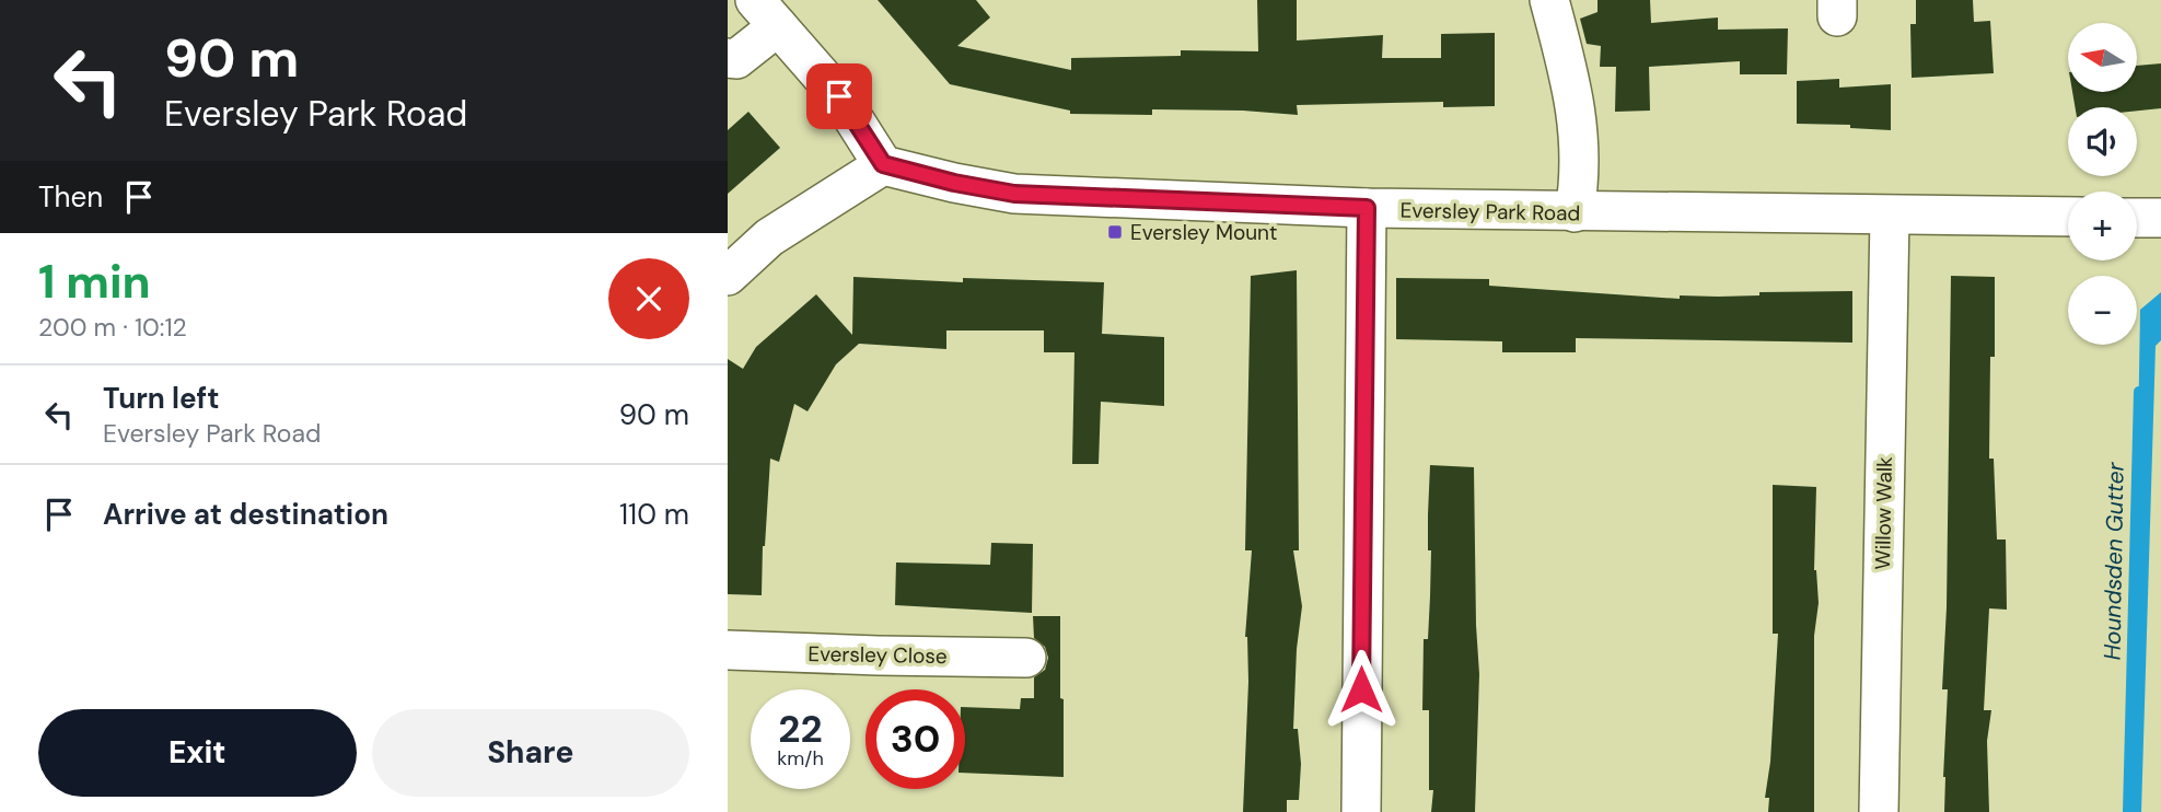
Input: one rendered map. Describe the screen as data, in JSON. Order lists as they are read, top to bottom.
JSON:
{
  "streets": {
    "street": ["Eversley Park Road", "Willow Walk", "Eversley Close"]
  },
  "crossings": [
    ["Eversley Park Road", "Willow Walk"]
  ],
  "water": ["Houndsden Gutter"],
  "places": {
    "transit": ["Eversley Mount"]
  },
  "north": "left",
  "page": {
    "turn": ["90 m", "Eversley Park Road"],
    "map_buttons": ["+", "−"],
    "then": "Then",
    "heading": ["1 min", "200 m · 10:12"],
    "list": [
      {
        "name": "Turn left",
        "note": "Eversley Park Road",
        "value": "90 m"
      },
      {
        "name": "Arrive at destination",
        "value": "110 m"
      }
    ],
    "speed": "22 km/h",
    "limit": "30",
    "buttons": ["Exit", "Share"]
  }
}
